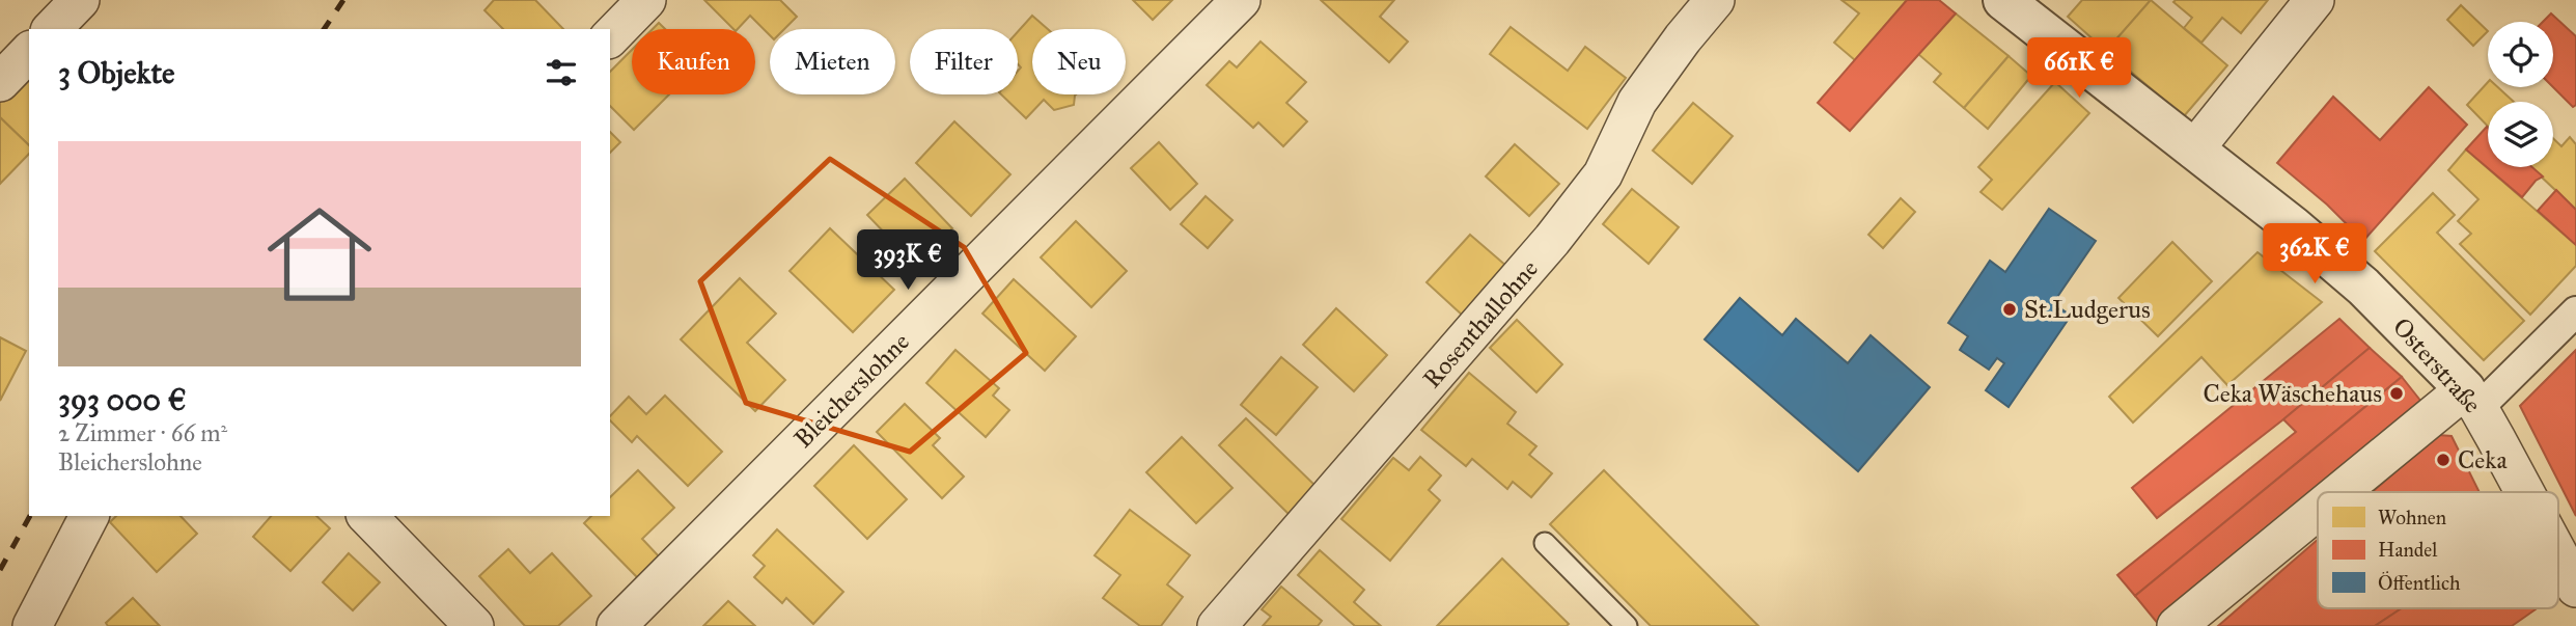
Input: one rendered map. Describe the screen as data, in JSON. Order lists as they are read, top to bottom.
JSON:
{
  "streets": {
    "street": ["Rosenthallohne", "Osterstraße", "Bleicherslohne"]
  },
  "places": ["St.Ludgerus", "Ceka Wäschehaus", "Ceka"],
  "legend": ["Wohnen", "Handel", "Öffentlich"],
  "page": {
    "chip": [
      "Kaufen",
      "Mieten",
      "Filter",
      "Neu"
    ],
    "heading": "3 Objekte",
    "price": ["661K €", "362K €", "393K €"],
    "list": [
      {
        "name": "393 000 €",
        "note": "2 Zimmer · 66 m² · Bleicherslohne"
      }
    ]
  }
}
